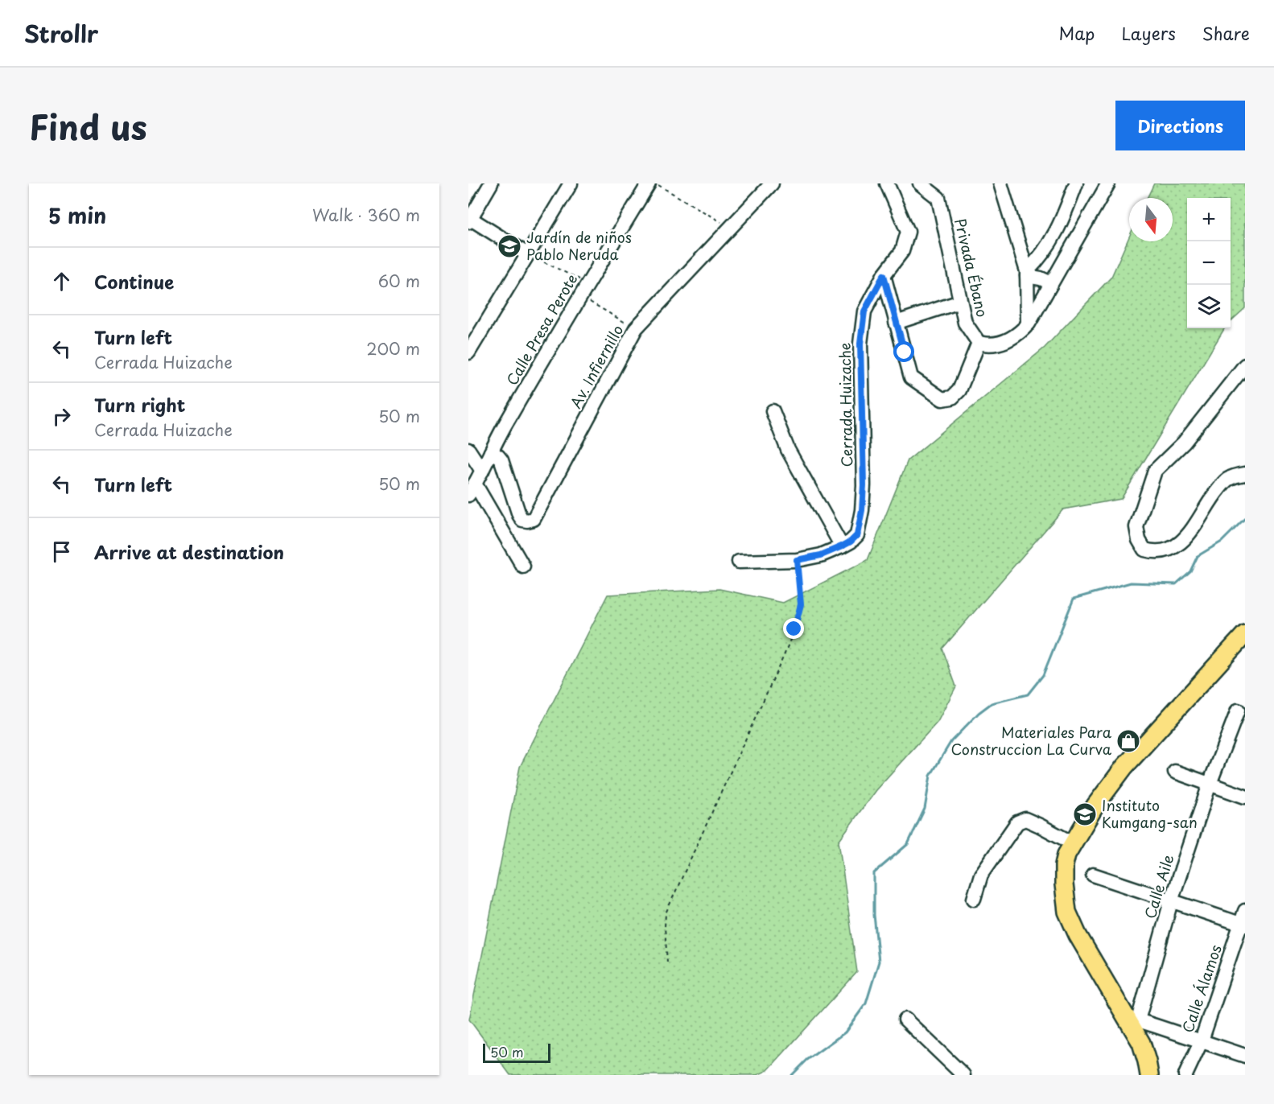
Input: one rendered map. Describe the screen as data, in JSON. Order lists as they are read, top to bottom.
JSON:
{
  "streets": {
    "street": [
      "Privada Ébano",
      "Calle Presa Perote",
      "Av. Infiernillo",
      "Cerrada Huizache",
      "Calle Aile",
      "Calle Álamos"
    ]
  },
  "crossings": [
    ["Calle Presa Perote", "Av. Infiernillo"]
  ],
  "places": {
    "school or university": ["Jardín de niños Pablo Neruda", "Instituto Kumgang-san"],
    "shop": ["Materiales Para Construccion La Curva"]
  },
  "scale_bar": "50 m",
  "north": "bottom",
  "page": {
    "header": "Strollr",
    "nav": ["Map", "Layers", "Share"],
    "title": "Find us",
    "buttons": "Directions",
    "heading": ["5 min", "Walk · 360 m"],
    "map_buttons": ["+", "−"],
    "list": [
      ["Continue", "60 m"],
      ["Turn left", "Cerrada Huizache", "200 m"],
      ["Turn right", "Cerrada Huizache", "50 m"],
      ["Turn left", "50 m"],
      "Arrive at destination"
    ],
    "scale": "50 m"
  }
}
